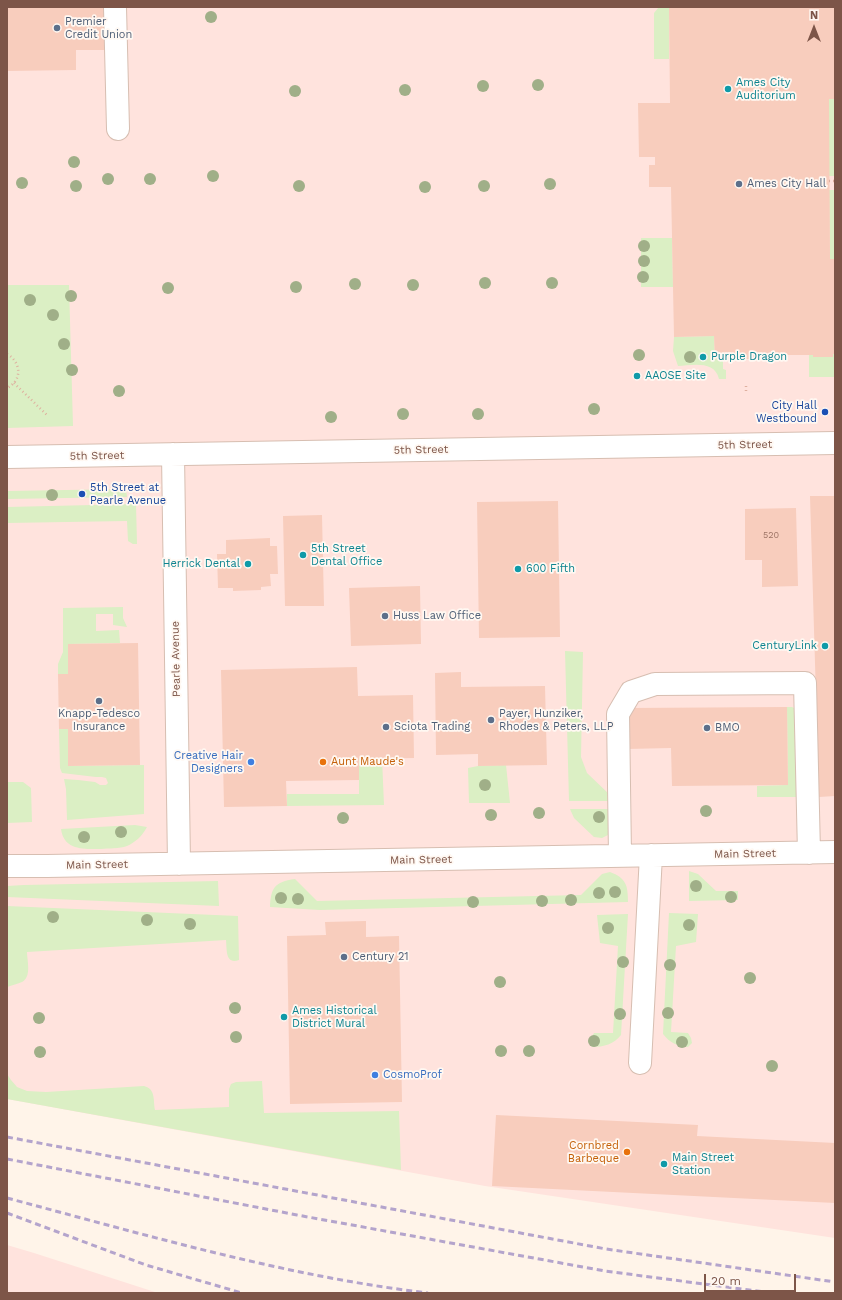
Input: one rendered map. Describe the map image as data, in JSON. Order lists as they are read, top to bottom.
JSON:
{
  "streets": {
    "street": ["5th Street", "Pearle Avenue", "Main Street"]
  },
  "crossings": [
    ["5th Street", "Pearle Avenue"],
    ["Pearle Avenue", "Main Street"]
  ],
  "places": [
    "Premier Credit Union",
    "Ames City Auditorium",
    "Ames City Hall",
    "Purple Dragon",
    "AAOSE Site",
    "City Hall Westbound",
    "5th Street at Pearle Avenue",
    "5th Street Dental Office",
    "Herrick Dental",
    "600 Fifth",
    "Huss Law Office",
    "CenturyLink",
    "Knapp-Tedesco Insurance",
    "Payer, Hunziker, Rhodes & Peters, LLP",
    "Sciota Trading",
    "BMO",
    "Creative Hair Designers",
    "Aunt Maude's",
    "Century 21",
    "Ames Historical District Mural",
    "CosmoProf",
    "Cornbred Barbeque",
    "Main Street Station"
  ],
  "house_numbers": ["520"],
  "scale_bar": "20 m",
  "north": "top"
}
